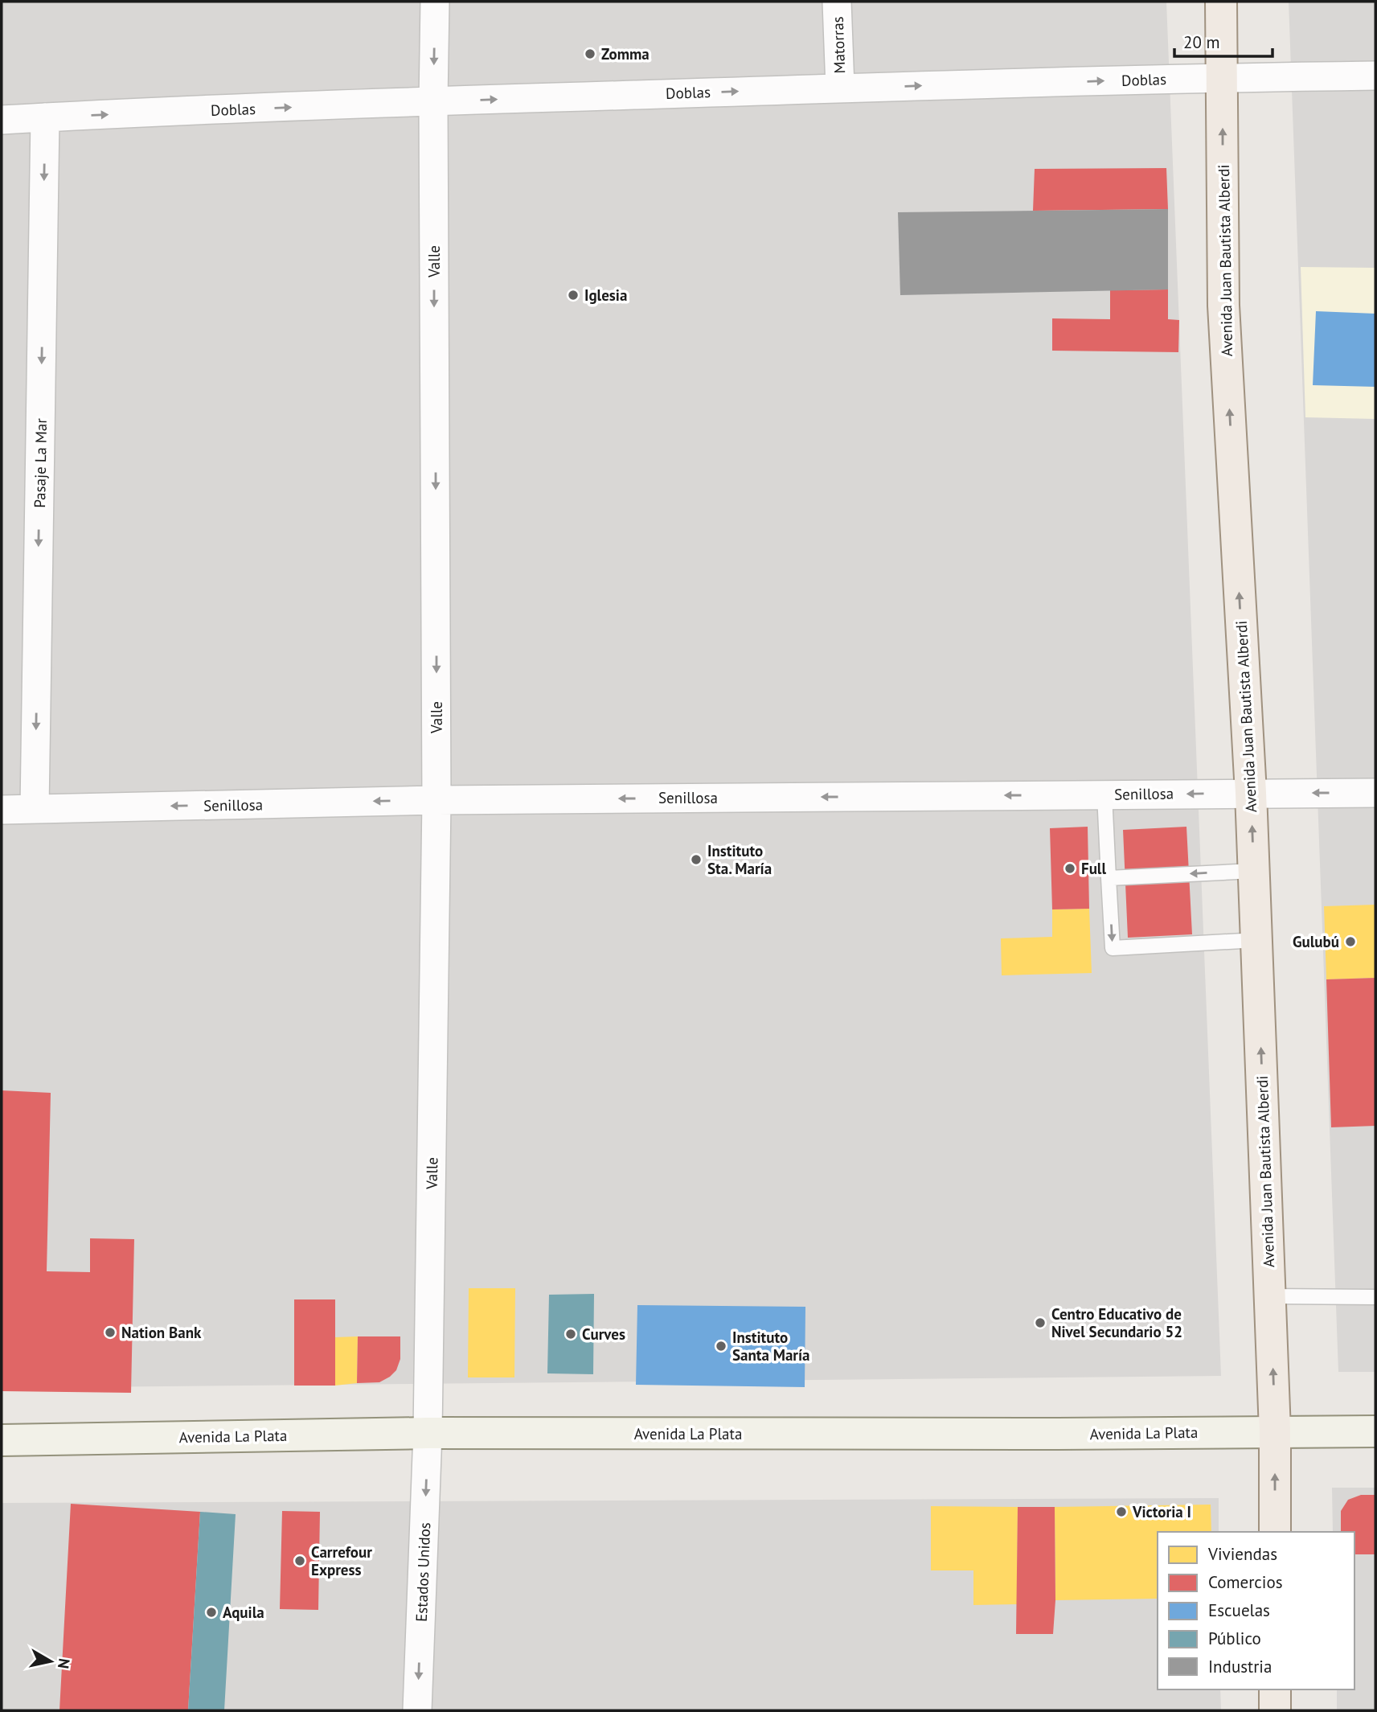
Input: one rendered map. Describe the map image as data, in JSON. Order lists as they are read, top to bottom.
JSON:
{
  "streets": {
    "main road": ["Avenida Juan Bautista Alberdi", "Avenida La Plata"],
    "street": [
      "Matorras",
      "Doblas",
      "Valle",
      "Pasaje La Mar",
      "Senillosa",
      "Estados Unidos"
    ]
  },
  "crossings": [
    ["Matorras", "Doblas"],
    ["Doblas", "Avenida Juan Bautista Alberdi"],
    ["Doblas", "Valle"],
    ["Doblas", "Pasaje La Mar"],
    ["Avenida Juan Bautista Alberdi", "Senillosa"],
    ["Avenida Juan Bautista Alberdi", "Avenida La Plata"],
    ["Valle", "Senillosa"],
    ["Valle", "Avenida La Plata"],
    ["Valle", "Estados Unidos"],
    ["Pasaje La Mar", "Senillosa"],
    ["Avenida La Plata", "Estados Unidos"]
  ],
  "one_way": [
    "Doblas",
    "Avenida Juan Bautista Alberdi",
    "Valle",
    "Pasaje La Mar",
    "Senillosa",
    "Estados Unidos"
  ],
  "places": [
    "Zomma",
    "Iglesia",
    "Instituto Sta. María",
    "Full",
    "Gulubú",
    "Centro Educativo de Nivel Secundario 52",
    "Nation Bank",
    "Curves",
    "Instituto Santa María",
    "Victoria I",
    "Carrefour Express",
    "Aquila"
  ],
  "legend": [
    "Viviendas",
    "Comercios",
    "Escuelas",
    "Público",
    "Industria"
  ],
  "scale_bar": "20 m",
  "north": "right"
}
